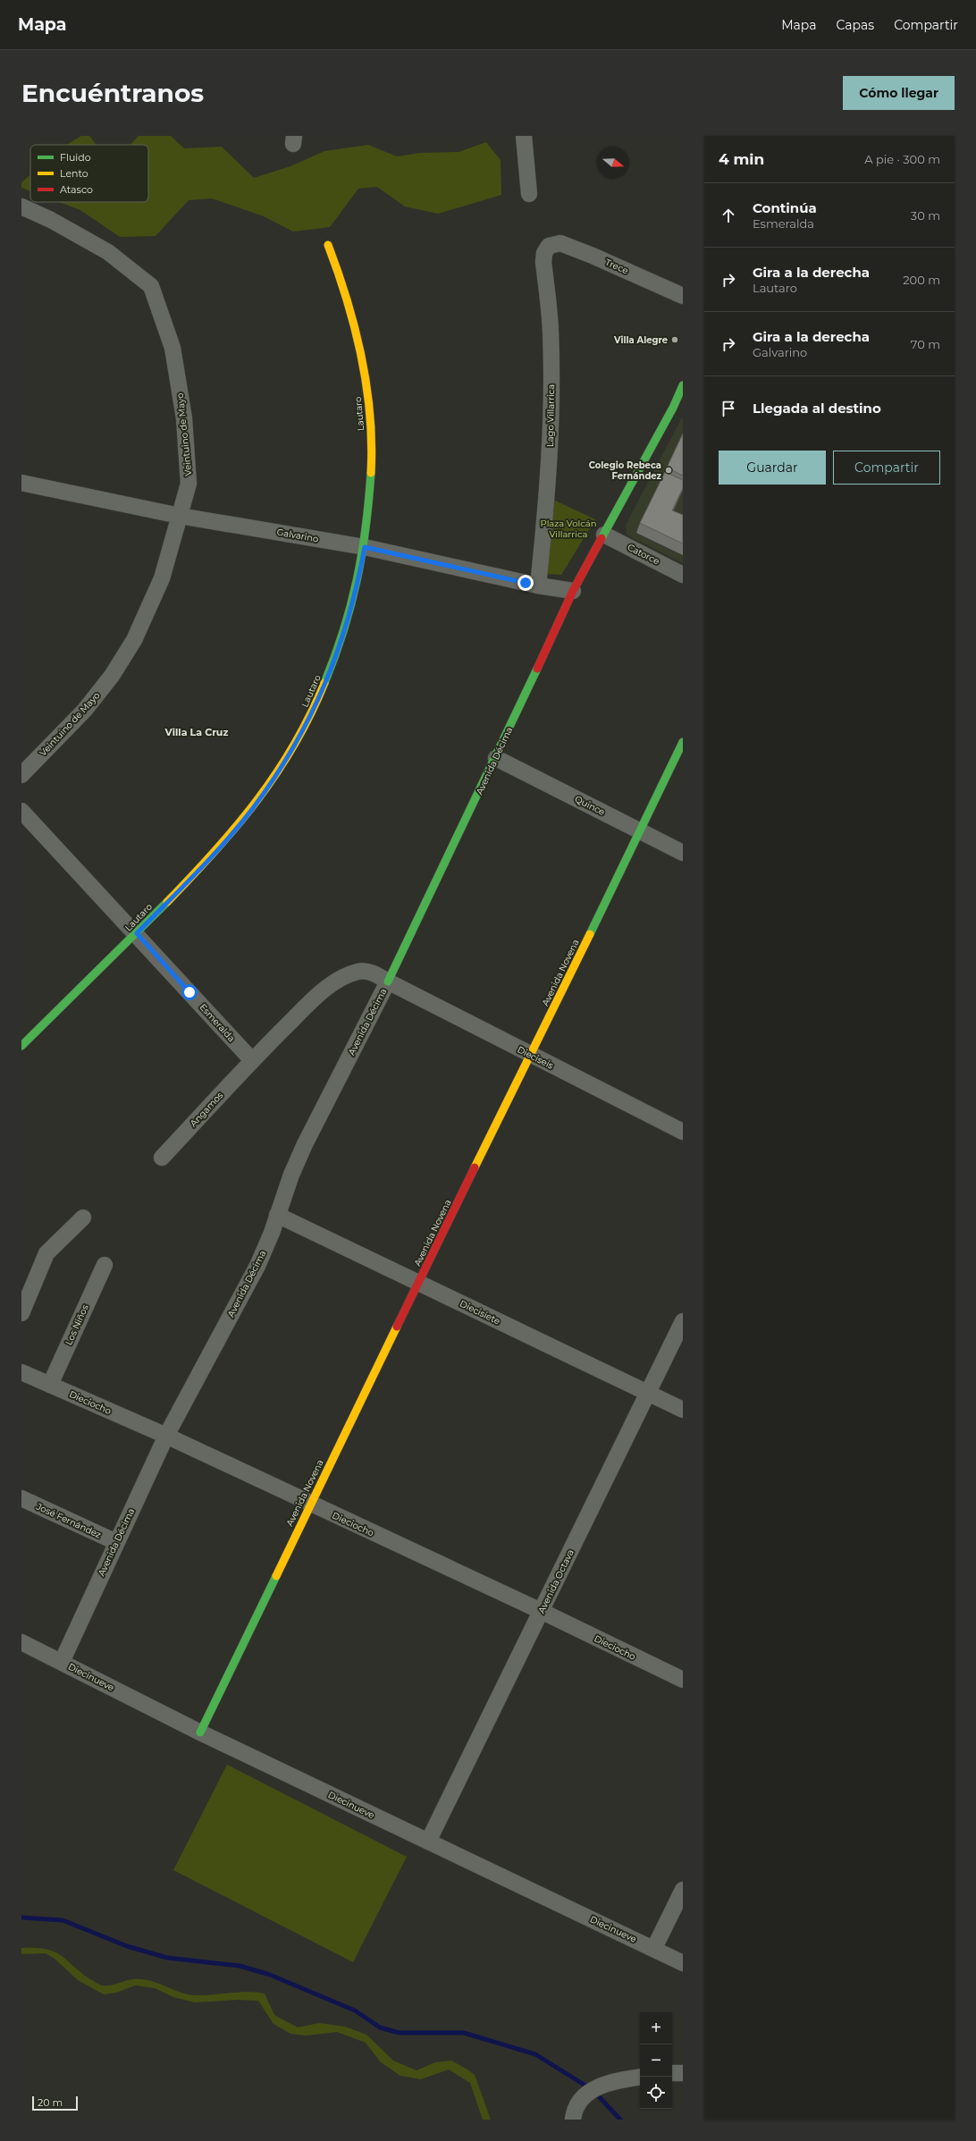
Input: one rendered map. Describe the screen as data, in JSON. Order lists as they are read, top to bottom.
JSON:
{
  "streets": {
    "street": [
      "Trece",
      "Lautaro",
      "Lago Villarrica",
      "Veintuino de Mayo",
      "Galvarino",
      "Catorce",
      "Avenida Décima",
      "Quince",
      "Avenida Novena",
      "Esmeralda",
      "Dieciseis",
      "Angamos",
      "Diecisiete",
      "Los Niños",
      "Dieciocho",
      "José Fernández",
      "Avenida Octava",
      "Diecinueve"
    ]
  },
  "crossings": [
    ["Trece", "Lago Villarrica"],
    ["Lautaro", "Galvarino"],
    ["Lautaro", "Esmeralda"],
    ["Lago Villarrica", "Galvarino"],
    ["Veintuino de Mayo", "Galvarino"],
    ["Galvarino", "Avenida Décima"],
    ["Catorce", "Avenida Décima"],
    ["Avenida Décima", "Quince"],
    ["Avenida Décima", "Dieciseis"],
    ["Avenida Décima", "Diecisiete"],
    ["Avenida Décima", "Dieciocho"],
    ["Avenida Décima", "José Fernández"],
    ["Avenida Décima", "Diecinueve"],
    ["Quince", "Avenida Novena"],
    ["Avenida Novena", "Dieciseis"],
    ["Avenida Novena", "Diecisiete"],
    ["Avenida Novena", "Dieciocho"],
    ["Avenida Novena", "Diecinueve"],
    ["Esmeralda", "Angamos"],
    ["Diecisiete", "Avenida Octava"],
    ["Los Niños", "Dieciocho"],
    ["Dieciocho", "Avenida Octava"],
    ["Avenida Octava", "Diecinueve"]
  ],
  "districts": ["Villa La Cruz"],
  "parks": ["Plaza Volcán Villarrica"],
  "places": ["Villa Alegre", "Colegio Rebeca Fernández"],
  "legend": ["Fluido", "Lento", "Atasco"],
  "scale_bar": "20 m",
  "north": "right",
  "page": {
    "header": "Mapa",
    "nav": ["Mapa", "Capas", "Compartir"],
    "buttons": [
      "Cómo llegar",
      ["Guardar", "Compartir"]
    ],
    "title": "Encuéntranos",
    "heading": ["4 min", "A pie · 300 m"],
    "list": [
      ["Continúa", "Esmeralda", "30 m"],
      ["Gira a la derecha", "Lautaro", "200 m"],
      ["Gira a la derecha", "Galvarino", "70 m"],
      "Llegada al destino"
    ],
    "map_buttons": ["+", "−"],
    "scale": "20 m"
  }
}
